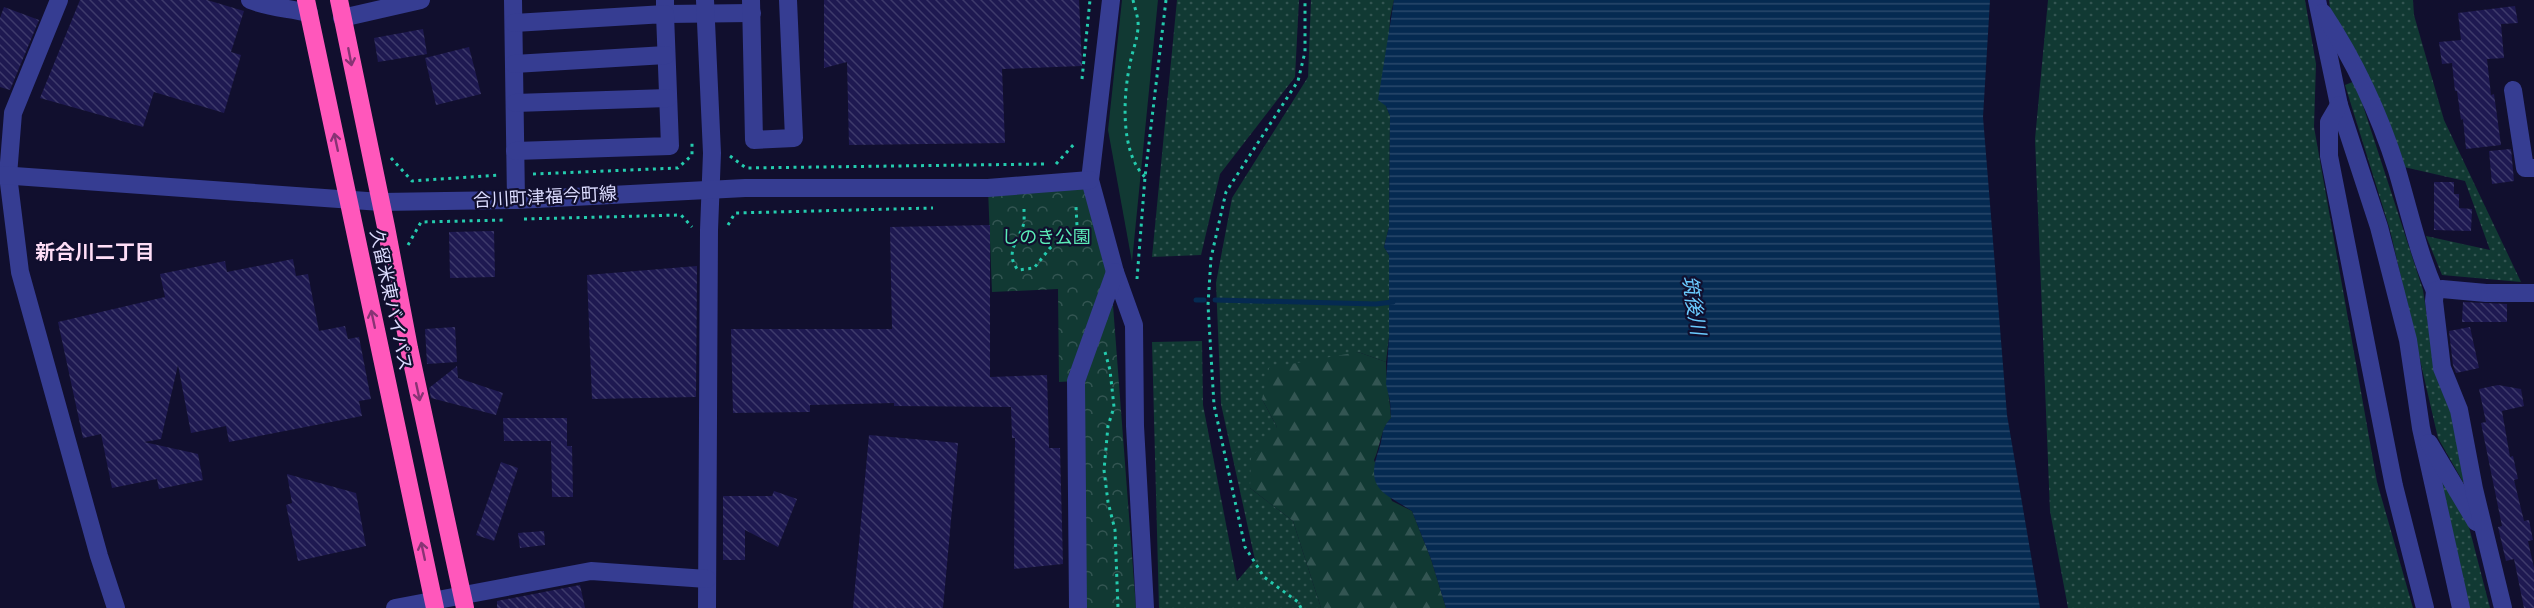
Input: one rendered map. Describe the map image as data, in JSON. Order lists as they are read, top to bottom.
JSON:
{
  "streets": {
    "highway": ["久留米東バイパス"],
    "street": ["合川町津福今町線"]
  },
  "crossings": [
    ["合川町津福今町線", "久留米東バイパス"]
  ],
  "districts": ["新合川二丁目"],
  "water": ["筑後川"],
  "parks": ["しのき公園"]
}
